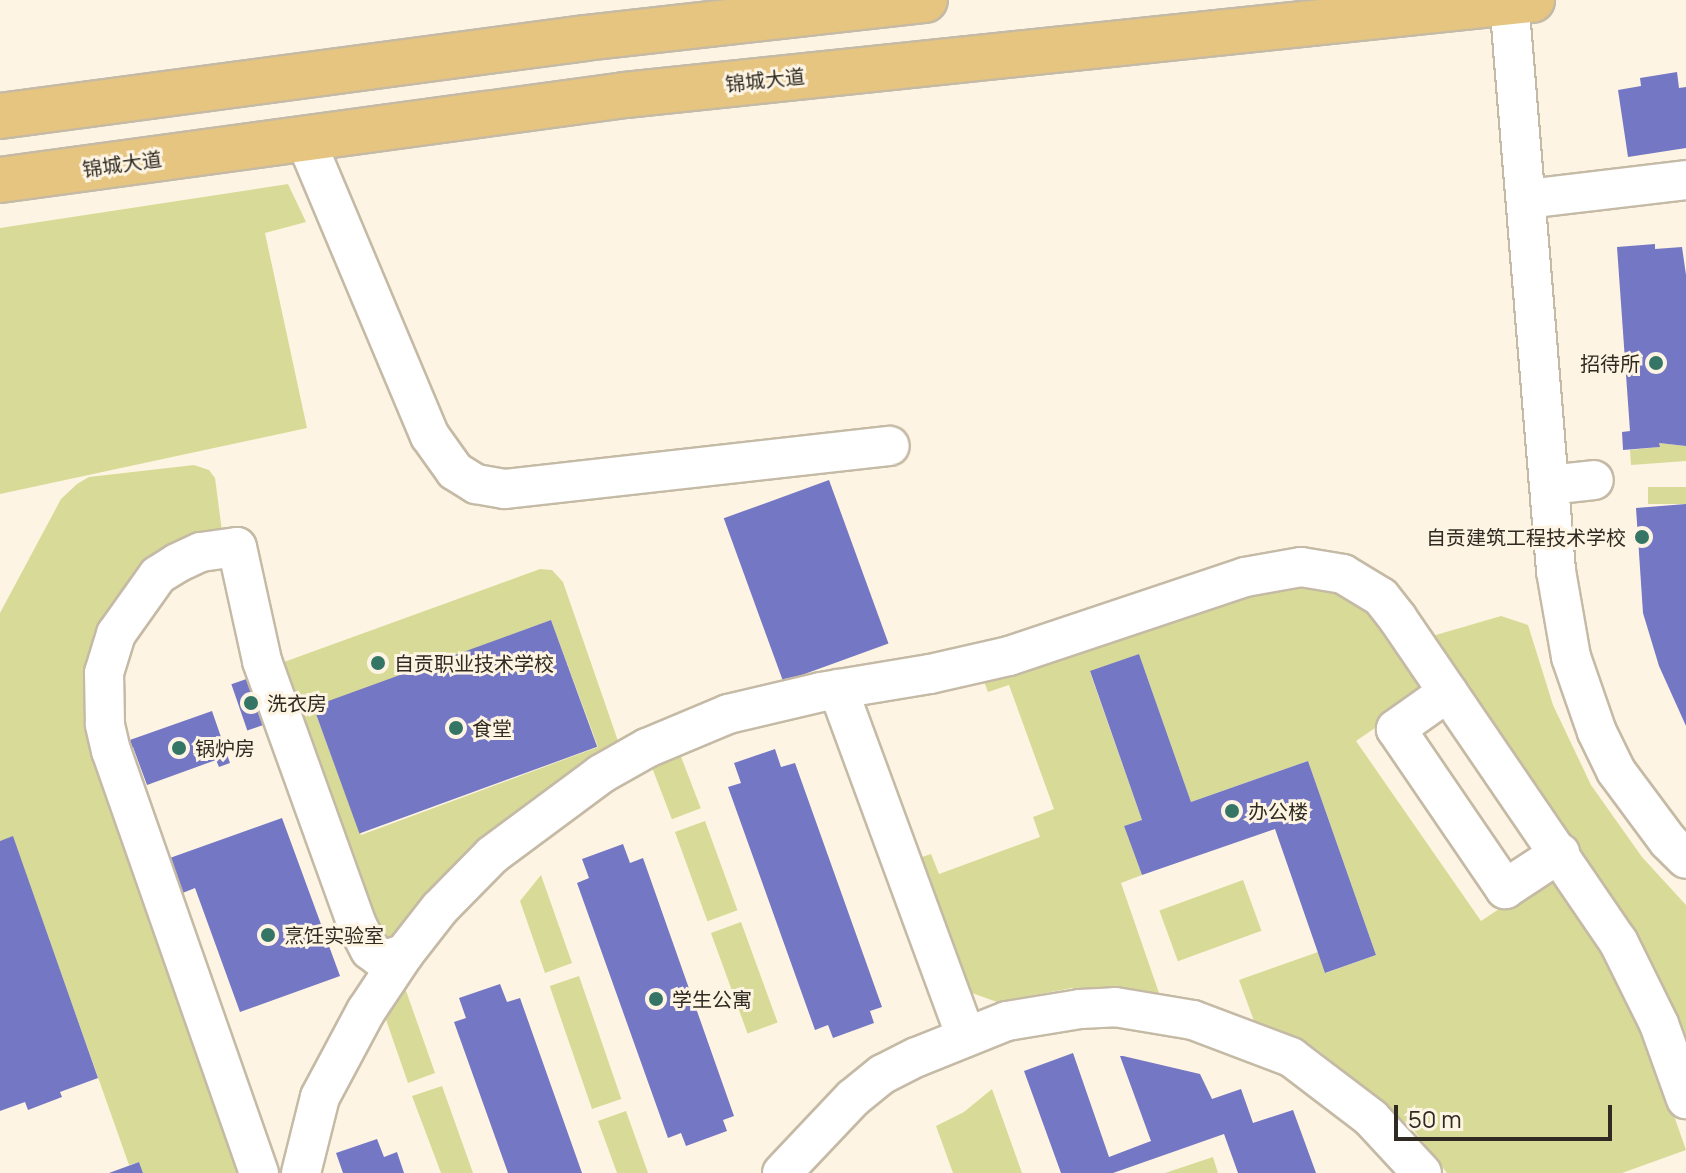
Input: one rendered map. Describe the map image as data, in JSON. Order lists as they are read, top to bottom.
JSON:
{
  "streets": {
    "main road": ["锦城大道"]
  },
  "places": [
    "招待所",
    "自贡建筑工程技术学校",
    "自贡职业技术学校",
    "洗衣房",
    "食堂",
    "锅炉房",
    "办公楼",
    "烹饪实验室",
    "学生公寓"
  ],
  "scale_bar": "50 m"
}
